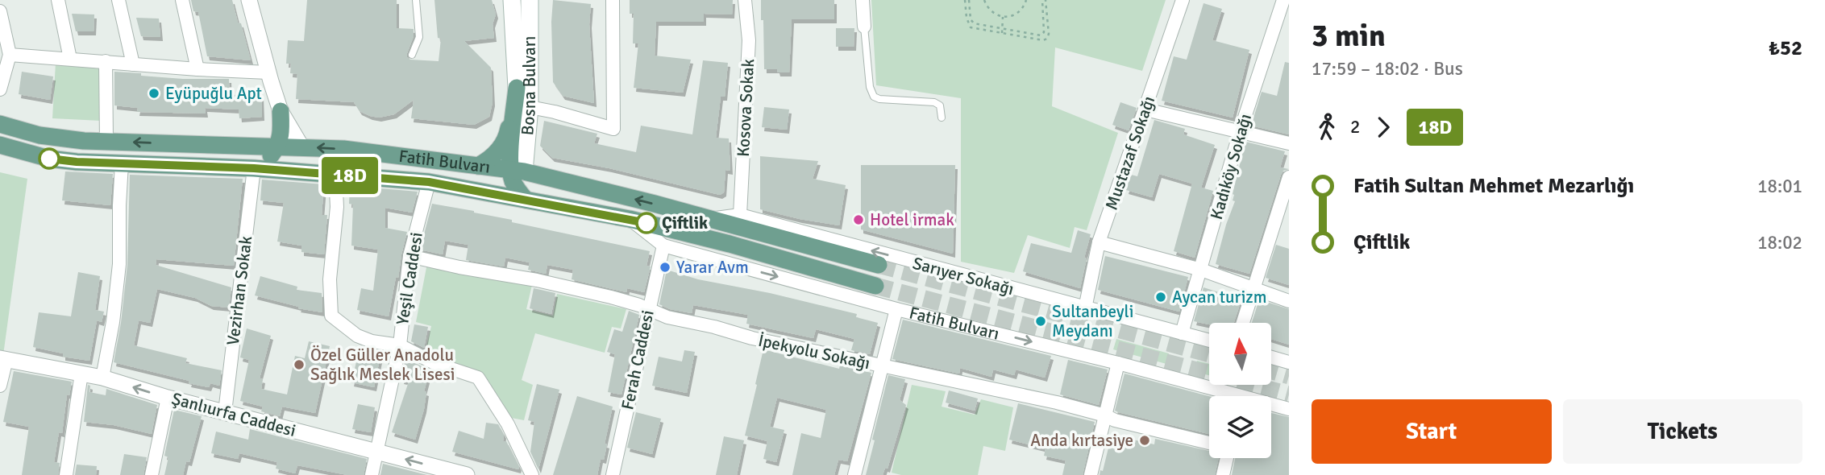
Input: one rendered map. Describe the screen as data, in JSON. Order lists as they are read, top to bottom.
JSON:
{
  "streets": {
    "main road": ["Bosna Bulvarı", "Fatih Bulvarı"],
    "street": [
      "Kosova Sokak",
      "Mustazaf Sokağı",
      "Kadıköy Sokağı",
      "Sarıyer Sokağı",
      "Yeşil Caddesi",
      "Vezirhan Sokak",
      "İpekyolu Sokağı",
      "Ferah Caddesi",
      "Şanlıurfa Caddesi"
    ]
  },
  "crossings": [
    ["Bosna Bulvarı", "Fatih Bulvarı"],
    ["Kosova Sokak", "Sarıyer Sokağı"],
    ["Mustazaf Sokağı", "Sarıyer Sokağı"],
    ["Fatih Bulvarı", "Sarıyer Sokağı"],
    ["Fatih Bulvarı", "Yeşil Caddesi"],
    ["Fatih Bulvarı", "Vezirhan Sokak"],
    ["Fatih Bulvarı", "Ferah Caddesi"],
    ["Kadıköy Sokağı", "Sarıyer Sokağı"],
    ["Yeşil Caddesi", "İpekyolu Sokağı"],
    ["Yeşil Caddesi", "Şanlıurfa Caddesi"],
    ["Vezirhan Sokak", "Şanlıurfa Caddesi"],
    ["İpekyolu Sokağı", "Ferah Caddesi"]
  ],
  "one_way": ["Sarıyer Sokağı"],
  "places": [
    "Eyüpuğlu Apt",
    "Hotel irmak",
    "Çiftlik",
    "Yarar Avm",
    "Aycan turizm",
    "Sultanbeyli Meydanı",
    "Özel Güller Anadolu Sağlık Meslek Lisesi",
    "Anda kırtasiye"
  ],
  "lines": ["bus line 18D"],
  "north": "top",
  "page": {
    "on_map": "18D",
    "heading": ["3 min", "17:59 – 18:02 · Bus", "₺52"],
    "legs": ["2", "18D"],
    "list": [
      {
        "name": "Fatih Sultan Mehmet Mezarlığı",
        "value": "18:01"
      },
      {
        "name": "Çiftlik",
        "value": "18:02"
      }
    ],
    "buttons": ["Start", "Tickets"]
  }
}
